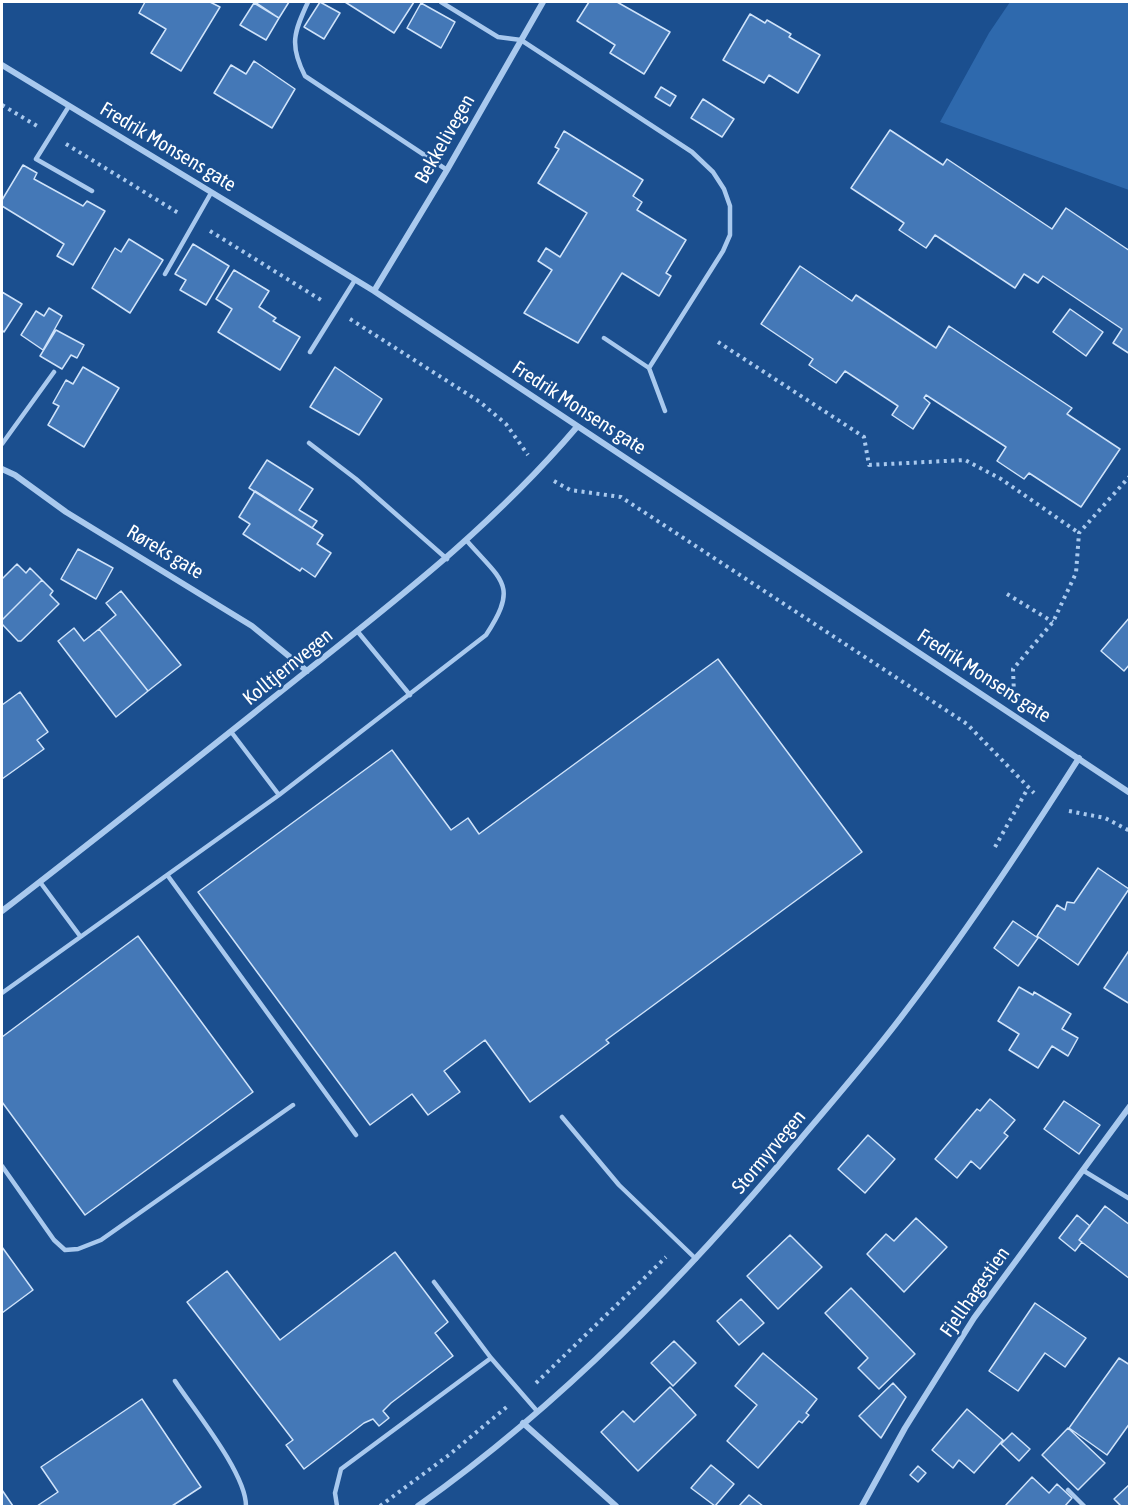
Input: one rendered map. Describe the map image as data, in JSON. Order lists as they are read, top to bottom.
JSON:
{
  "streets": {
    "street": [
      "Bekkelivegen",
      "Fredrik Monsens gate",
      "Røreks gate",
      "Kolltjernvegen",
      "Stormyrvegen",
      "Fjellhagestien"
    ]
  },
  "crossings": [
    ["Bekkelivegen", "Fredrik Monsens gate"],
    ["Fredrik Monsens gate", "Kolltjernvegen"],
    ["Fredrik Monsens gate", "Stormyrvegen"],
    ["Røreks gate", "Kolltjernvegen"]
  ]
}
